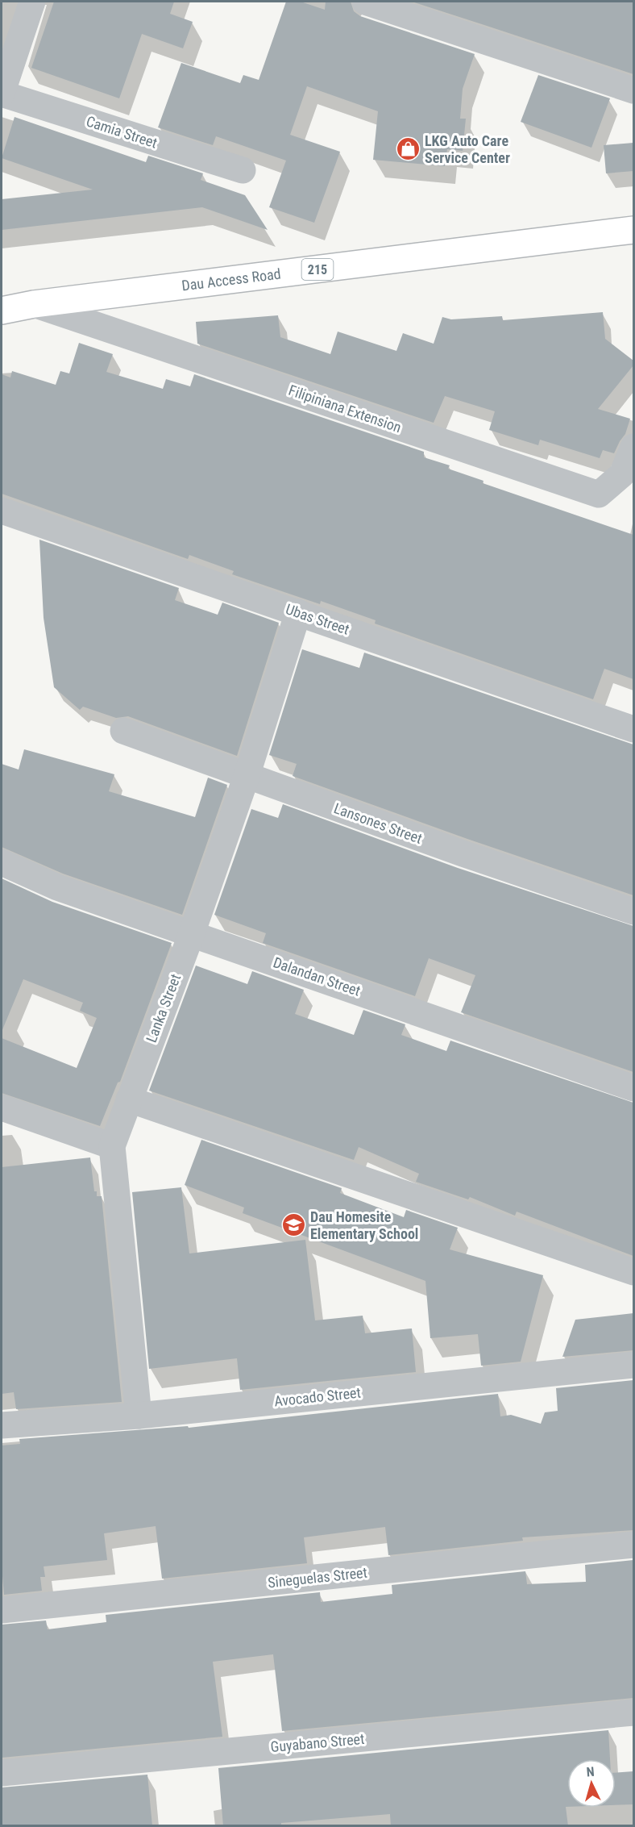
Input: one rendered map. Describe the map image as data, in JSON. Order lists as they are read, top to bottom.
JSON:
{
  "streets": {
    "main road": ["215", "Dau Access Road"],
    "street": [
      "Camia Street",
      "Filipiniana Extension",
      "Ubas Street",
      "Lansones Street",
      "Dalandan Street",
      "Lanka Street",
      "Avocado Street",
      "Sineguelas Street",
      "Guyabano Street"
    ]
  },
  "crossings": [
    ["Dau Access Road", "Filipiniana Extension"],
    ["Ubas Street", "Lanka Street"],
    ["Lansones Street", "Lanka Street"],
    ["Dalandan Street", "Lanka Street"],
    ["Lanka Street", "Avocado Street"]
  ],
  "places": {
    "shop": ["LKG Auto Care Service Center"],
    "school or university": ["Dau Homesite Elementary School"]
  },
  "north": "top"
}
